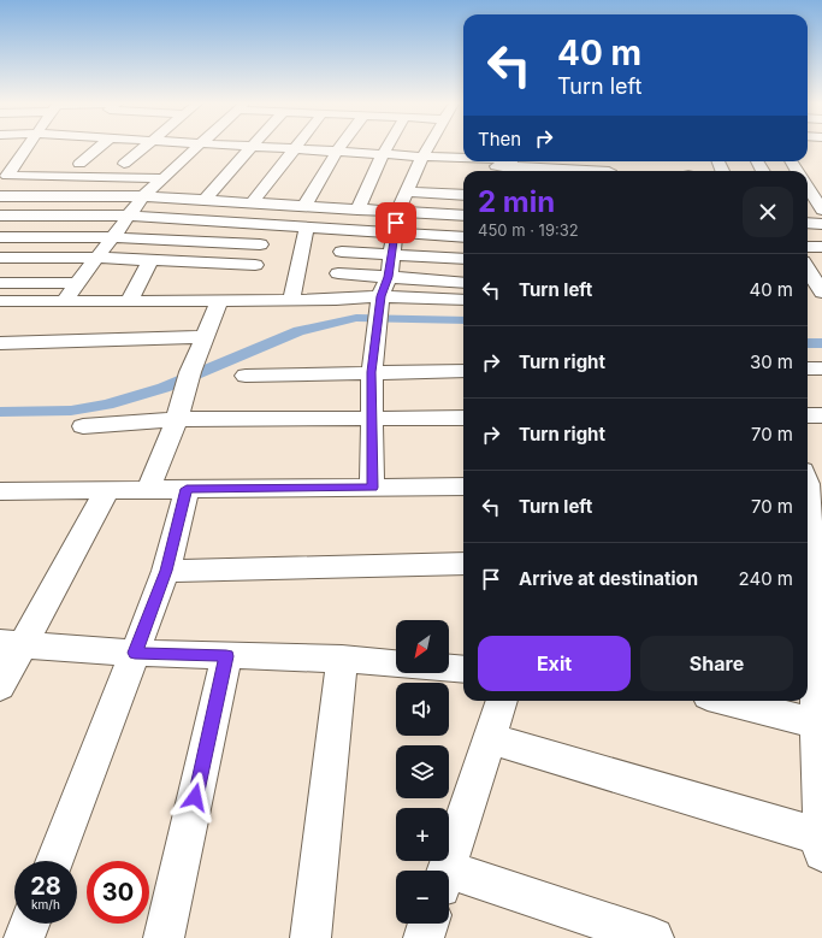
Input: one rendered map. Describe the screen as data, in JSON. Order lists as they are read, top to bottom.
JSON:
{
  "north": "bottom left",
  "page": {
    "turn": ["40 m", "Turn left"],
    "then": "Then",
    "heading": ["2 min", "450 m · 19:32"],
    "list": [
      {
        "name": "Turn left",
        "value": "40 m"
      },
      {
        "name": "Turn right",
        "value": "30 m"
      },
      {
        "name": "Turn right",
        "value": "70 m"
      },
      {
        "name": "Turn left",
        "value": "70 m"
      },
      {
        "name": "Arrive at destination",
        "value": "240 m"
      }
    ],
    "map_buttons": ["+", "−"],
    "buttons": ["Exit", "Share"],
    "speed": "28 km/h",
    "limit": "30"
  }
}
